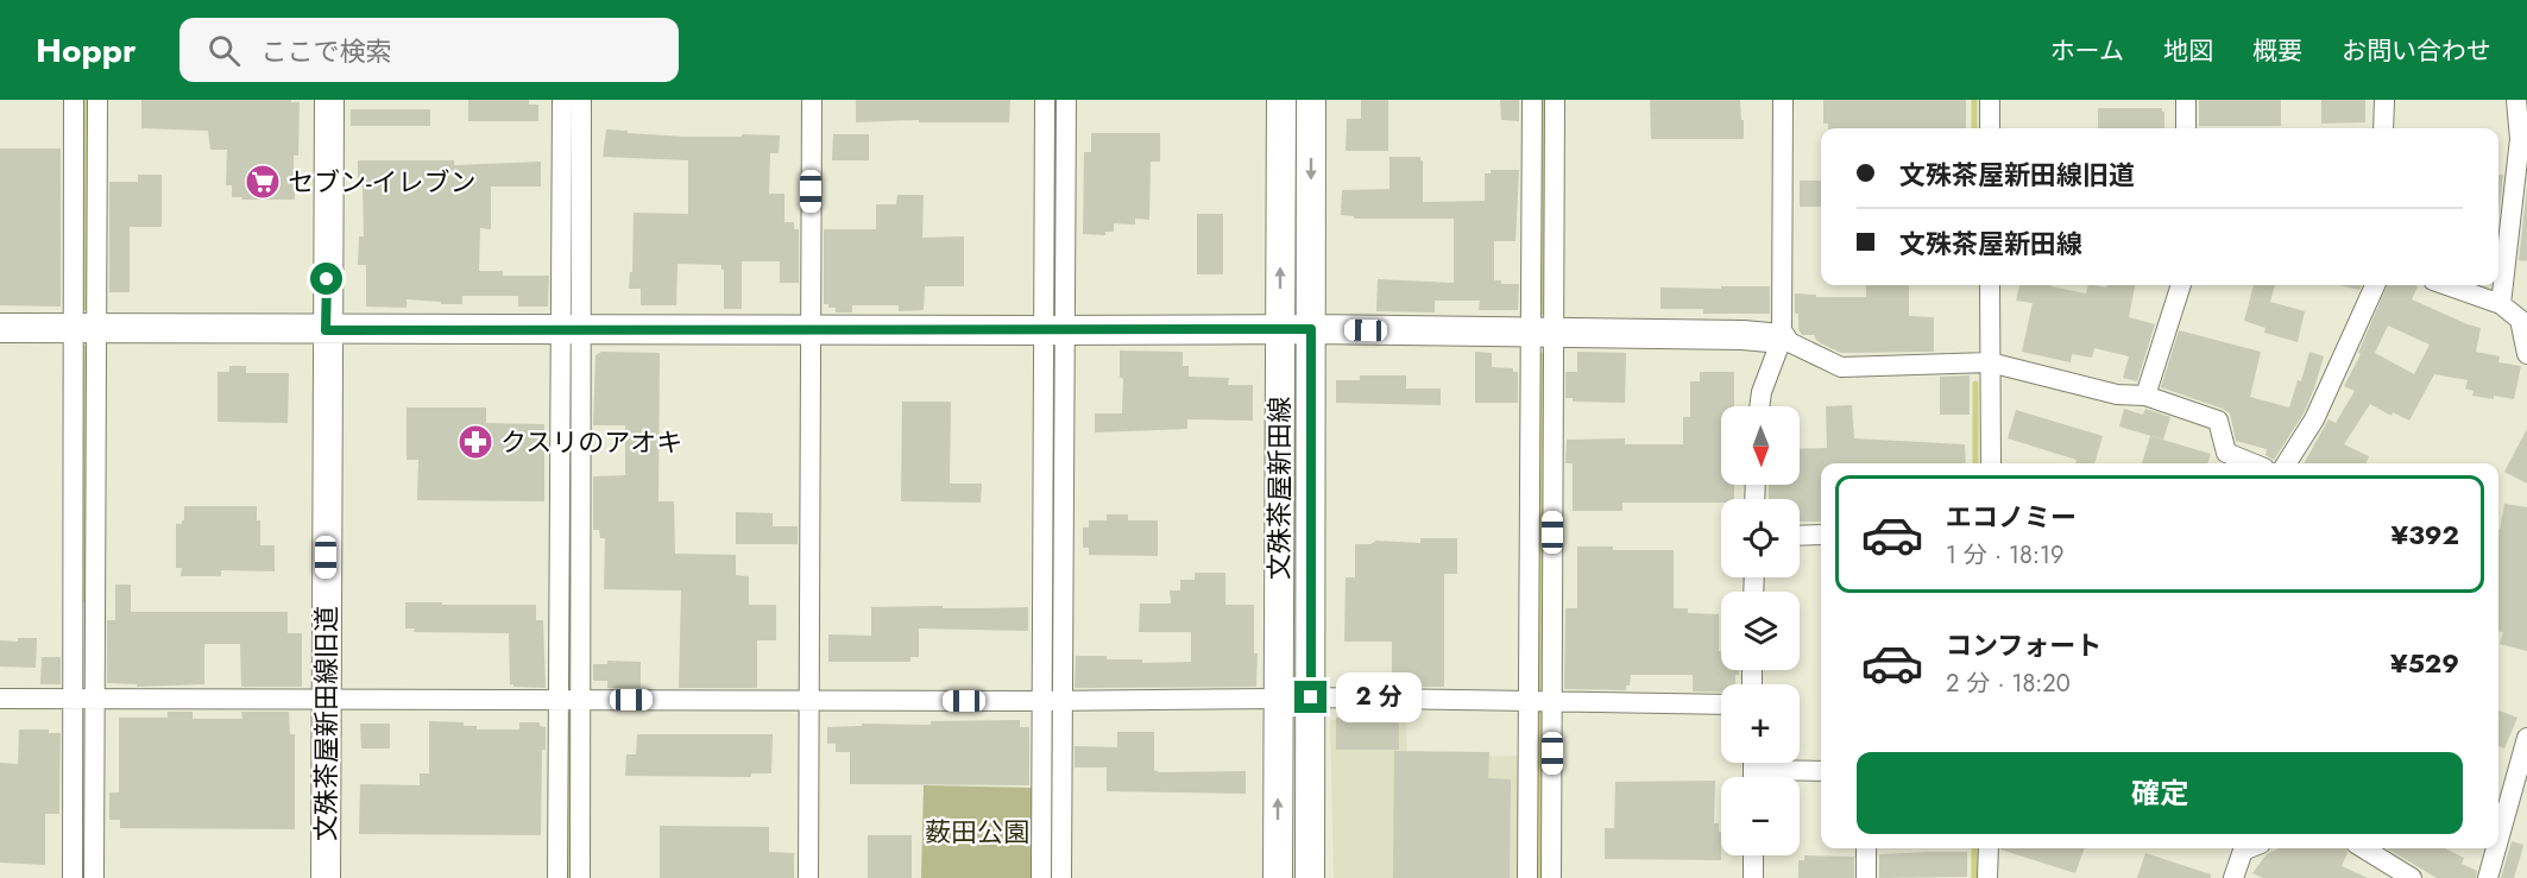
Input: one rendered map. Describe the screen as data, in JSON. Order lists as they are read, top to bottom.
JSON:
{
  "streets": {
    "street": ["文殊茶屋新田線", "文殊茶屋新田線旧道"]
  },
  "parks": ["薮田公園"],
  "places": {
    "supermarket": ["セブン-イレブン"],
    "pharmacy": ["クスリのアオキ"]
  },
  "north": "bottom",
  "page": {
    "header": "Hoppr",
    "search": "ここで検索",
    "nav": [
      "ホーム",
      "地図",
      "概要",
      "お問い合わせ"
    ],
    "banner": ["文殊茶屋新田線旧道", "文殊茶屋新田線"],
    "map_buttons": ["+", "−"],
    "list": [
      {
        "name": "エコノミー",
        "note": "1 分 · 18:19",
        "value": "¥392"
      },
      {
        "name": "コンフォート",
        "note": "2 分 · 18:20",
        "value": "¥529"
      }
    ],
    "bubble": "2 分",
    "buttons": "確定"
  }
}
